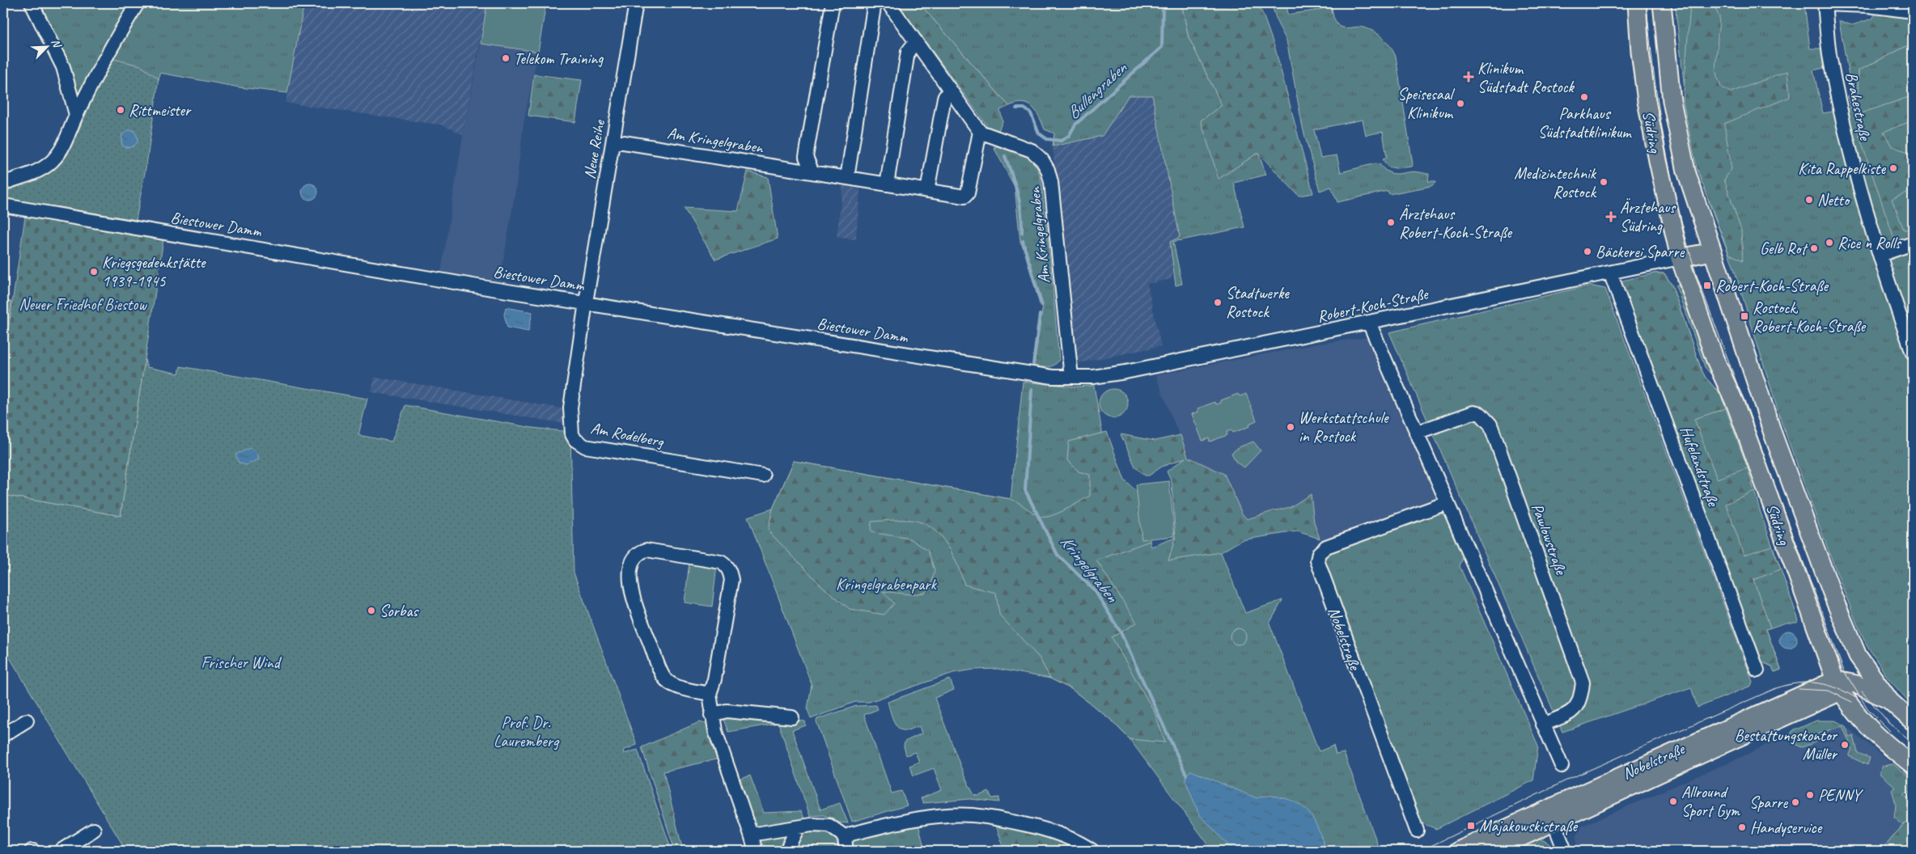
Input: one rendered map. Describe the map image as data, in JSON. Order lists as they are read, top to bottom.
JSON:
{
  "streets": {
    "main road": ["Südring", "Nobelstraße"],
    "street": [
      "Brahestraße",
      "Am Kringelgraben",
      "Neue Reihe",
      "Biestower Damm",
      "Robert-Koch-Straße",
      "Am Rodelberg",
      "Hufelandstraße",
      "Pawlowstraße"
    ]
  },
  "crossings": [
    ["Südring", "Robert-Koch-Straße"],
    ["Südring", "Nobelstraße"],
    ["Am Kringelgraben", "Neue Reihe"],
    ["Am Kringelgraben", "Biestower Damm"],
    ["Am Kringelgraben", "Robert-Koch-Straße"],
    ["Neue Reihe", "Biestower Damm"],
    ["Neue Reihe", "Am Rodelberg"],
    ["Biestower Damm", "Robert-Koch-Straße"],
    ["Biestower Damm", "Am Rodelberg"],
    ["Robert-Koch-Straße", "Hufelandstraße"]
  ],
  "water": ["Bullengraben", "Kringelgraben"],
  "parks": [
    "Neuer Friedhof Biestow",
    "Kringelgrabenpark",
    "Frischer Wind",
    "Prof. Dr. Lauremberg"
  ],
  "places": {
    "other": [
      "Telekom Training",
      "Parkhaus Südstadtklinikum",
      "Speisesaal Klinikum",
      "Rittmeister",
      "Kita Rappelkiste",
      "Medizintechnik Rostock",
      "Netto",
      "Ärztehaus Robert-Koch-Straße",
      "Rice n Rolls",
      "Gelb Rot",
      "Bäckerei Sparre",
      "Kriegsgedenkstätte 1939-1945",
      "Stadtwerke Rostock",
      "Werkstattschule in Rostock",
      "Sorbas",
      "Bestattungskontor Müller",
      "PENNY",
      "Allround Sport Gym",
      "Sparre",
      "Handyservice"
    ],
    "health": ["Klinikum Südstadt Rostock", "Ärztehaus Südring"],
    "transit": ["Robert-Koch-Straße", "Rostock, Robert-Koch-Straße", "Majakowskistraße"]
  },
  "north": "top right"
}
